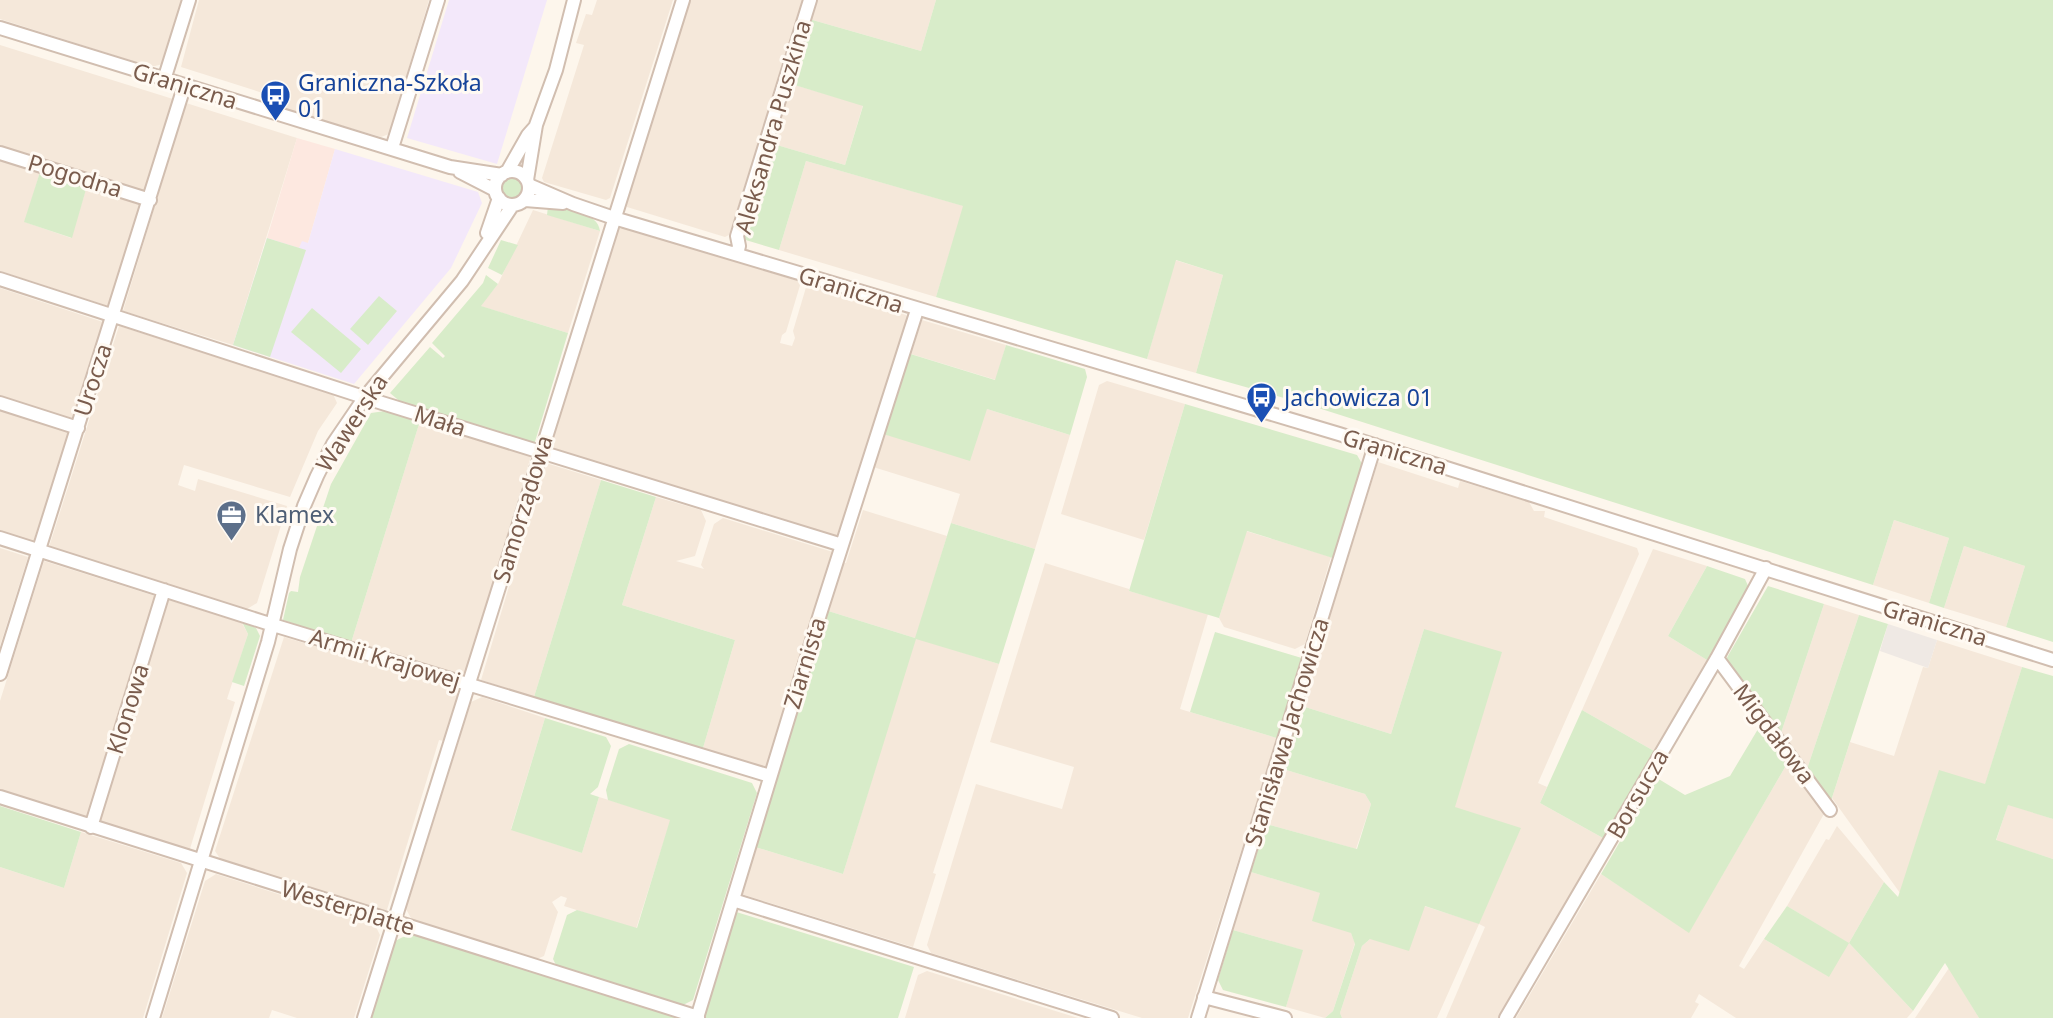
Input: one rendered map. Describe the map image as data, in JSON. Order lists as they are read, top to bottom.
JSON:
{
  "streets": {
    "street": [
      "Graniczna",
      "Aleksandra Puszkina",
      "Pogodna",
      "Urocza",
      "Mała",
      "Wawerska",
      "Samorządowa",
      "Armii Krajowej",
      "Ziarnista",
      "Klonowa",
      "Stanisława Jachowicza",
      "Migdałowa",
      "Borsucza",
      "Westerplatte"
    ]
  },
  "crossings": [
    ["Graniczna", "Aleksandra Puszkina"],
    ["Graniczna", "Urocza"],
    ["Graniczna", "Wawerska"],
    ["Graniczna", "Samorządowa"],
    ["Graniczna", "Ziarnista"],
    ["Graniczna", "Stanisława Jachowicza"],
    ["Graniczna", "Borsucza"],
    ["Pogodna", "Urocza"],
    ["Urocza", "Mała"],
    ["Urocza", "Armii Krajowej"],
    ["Mała", "Wawerska"],
    ["Mała", "Samorządowa"],
    ["Mała", "Ziarnista"],
    ["Wawerska", "Armii Krajowej"],
    ["Wawerska", "Westerplatte"],
    ["Samorządowa", "Armii Krajowej"],
    ["Samorządowa", "Westerplatte"],
    ["Armii Krajowej", "Ziarnista"],
    ["Armii Krajowej", "Klonowa"],
    ["Ziarnista", "Westerplatte"],
    ["Klonowa", "Westerplatte"],
    ["Migdałowa", "Borsucza"]
  ],
  "places": {
    "bus stop": ["Graniczna-Szkoła 01", "Jachowicza 01"],
    "office": ["Klamex"]
  }
}
